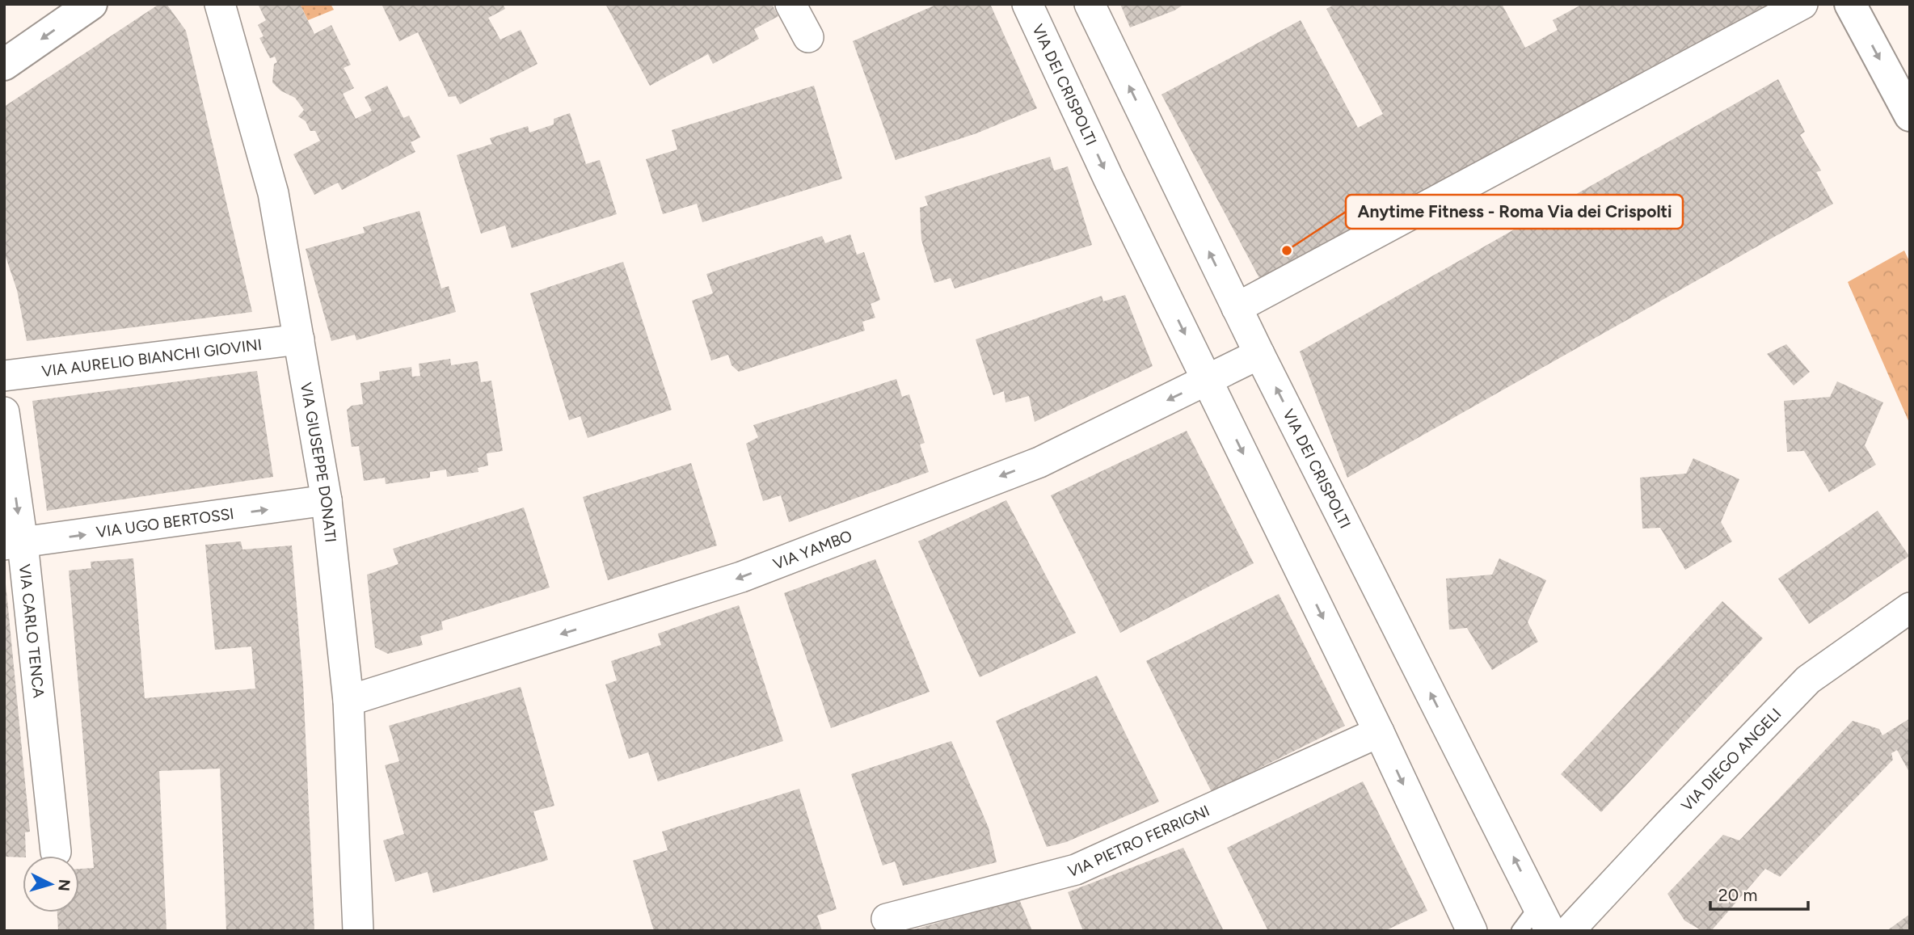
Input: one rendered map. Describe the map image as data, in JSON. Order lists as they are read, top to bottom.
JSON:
{
  "streets": {
    "street": [
      "VIA DEI CRISPOLTI",
      "VIA AURELIO BIANCHI GIOVINI",
      "VIA GIUSEPPE DONATI",
      "VIA UGO BERTOSSI",
      "VIA YAMBO",
      "VIA CARLO TENCA",
      "VIA DIEGO ANGELI",
      "VIA PIETRO FERRIGNI"
    ]
  },
  "crossings": [
    ["VIA DEI CRISPOLTI", "VIA YAMBO"],
    ["VIA DEI CRISPOLTI", "VIA PIETRO FERRIGNI"],
    ["VIA AURELIO BIANCHI GIOVINI", "VIA GIUSEPPE DONATI"],
    ["VIA GIUSEPPE DONATI", "VIA UGO BERTOSSI"],
    ["VIA GIUSEPPE DONATI", "VIA YAMBO"],
    ["VIA UGO BERTOSSI", "VIA CARLO TENCA"]
  ],
  "one_way": ["VIA UGO BERTOSSI", "VIA YAMBO"],
  "places": ["Anytime Fitness - Roma Via dei Crispolti"],
  "scale_bar": "20 m",
  "north": "right"
}
